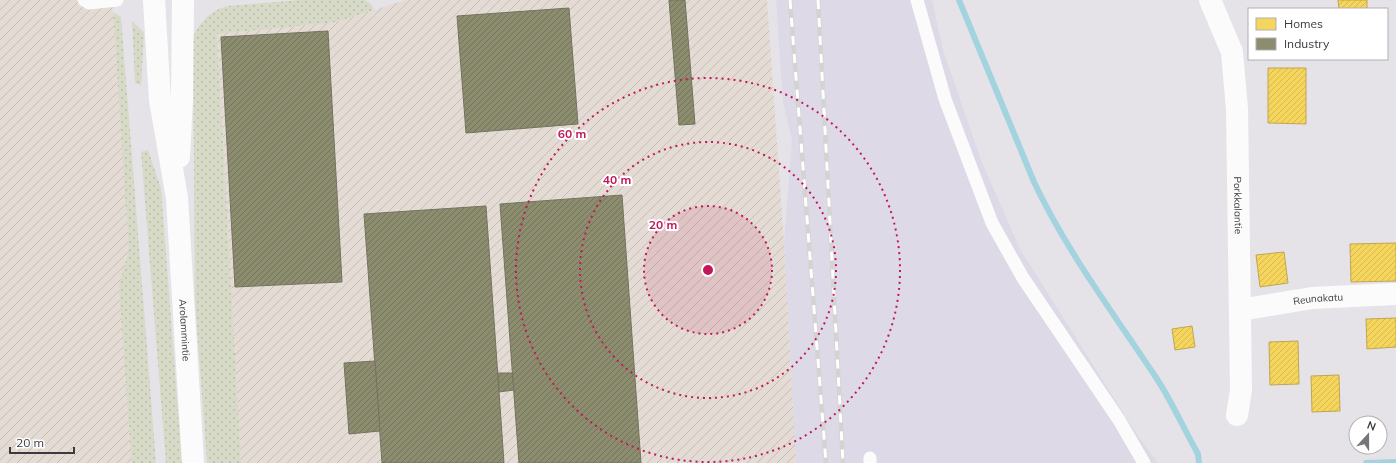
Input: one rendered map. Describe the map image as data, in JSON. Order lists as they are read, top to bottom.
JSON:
{
  "streets": {
    "street": ["Porkkalantie", "Reunakatu", "Arolammintie"]
  },
  "crossings": [
    ["Porkkalantie", "Reunakatu"]
  ],
  "legend": ["Homes", "Industry"],
  "scale_bar": "20 m",
  "north": "top",
  "rings": ["60 m", "40 m", "20 m"]
}
